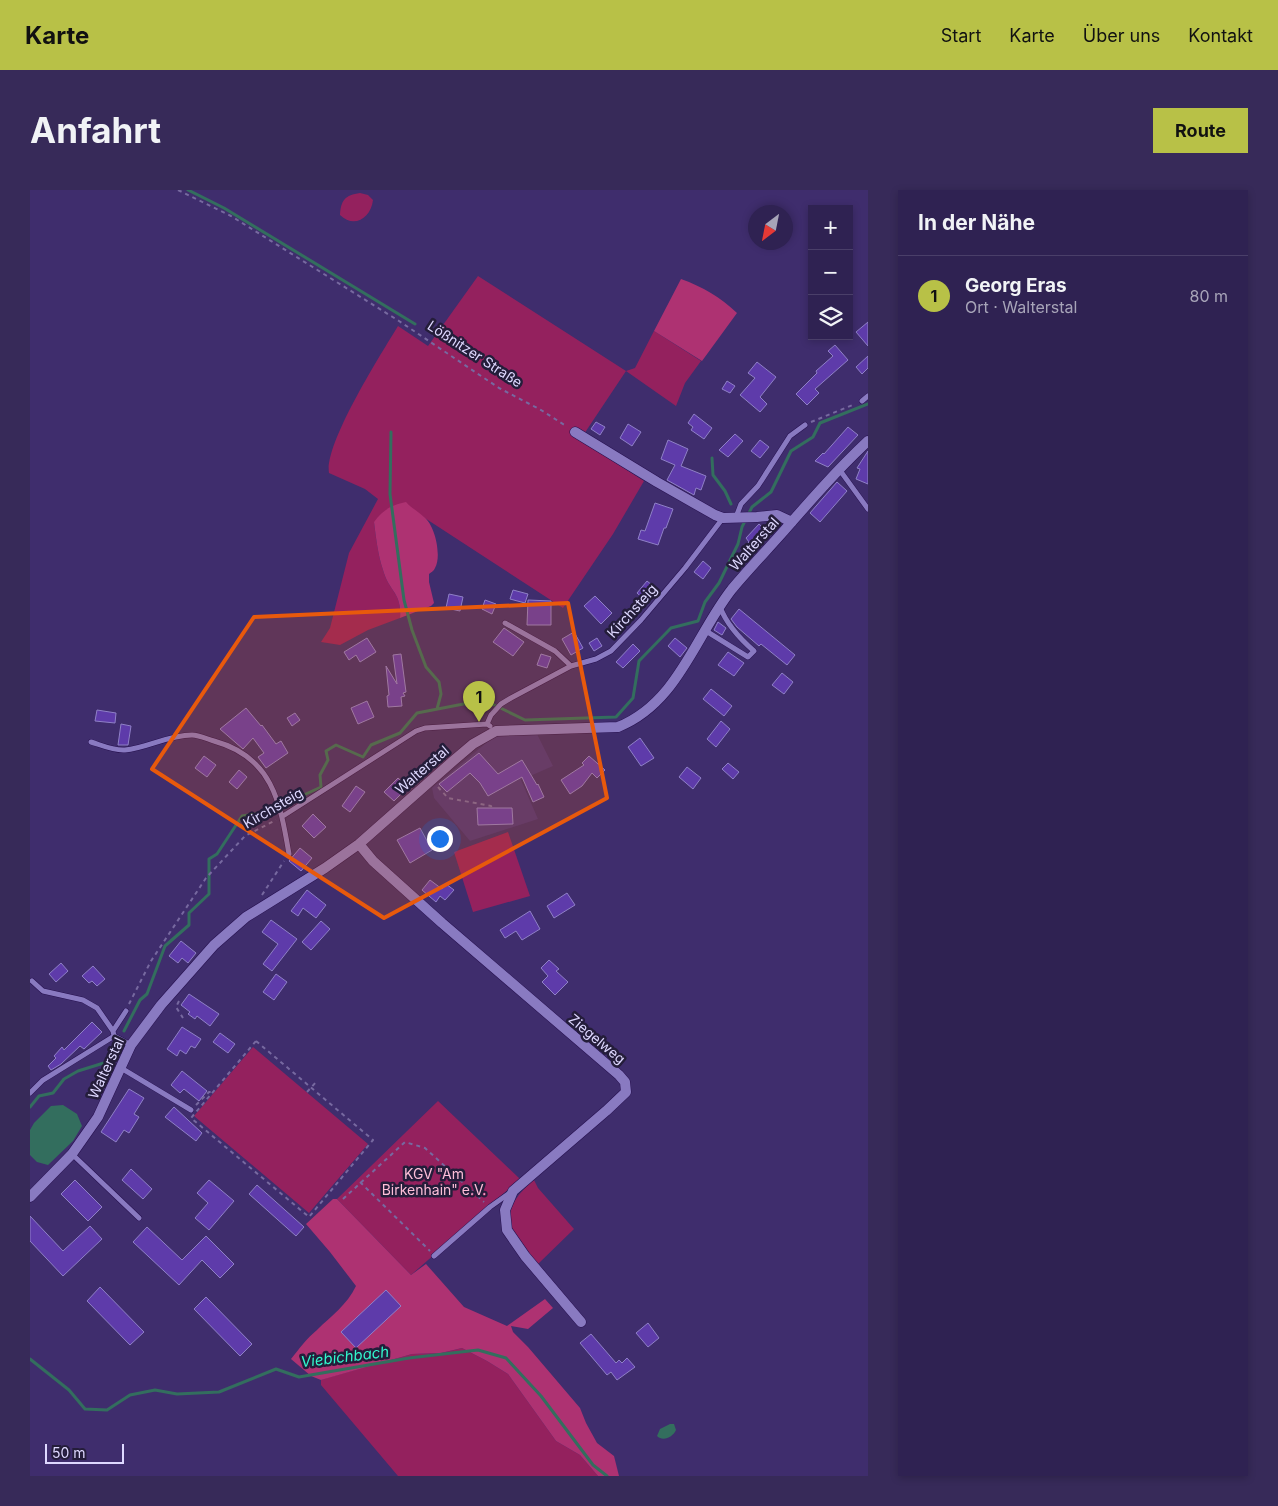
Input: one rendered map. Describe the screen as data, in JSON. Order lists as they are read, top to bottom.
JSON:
{
  "streets": {
    "street": ["Walterstal", "Ziegelweg"],
    "lane": ["Kirchsteig"],
    "path": ["Lößnitzer Straße"]
  },
  "crossings": [
    ["Walterstal", "Ziegelweg"]
  ],
  "water": ["Viebichbach"],
  "parks": ["KGV \"Am Birkenhain\" e.V."],
  "scale_bar": "50 m",
  "north": "bottom left",
  "page": {
    "header": "Karte",
    "nav": [
      "Start",
      "Karte",
      "Über uns",
      "Kontakt"
    ],
    "buttons": "Route",
    "title": "Anfahrt",
    "heading": "In der Nähe",
    "map_buttons": ["+", "−"],
    "list": [
      {
        "mark": "1",
        "name": "Georg Eras",
        "note": "Ort · Walterstal",
        "value": "80 m"
      }
    ],
    "pins": "1",
    "scale": "50 m"
  }
}
